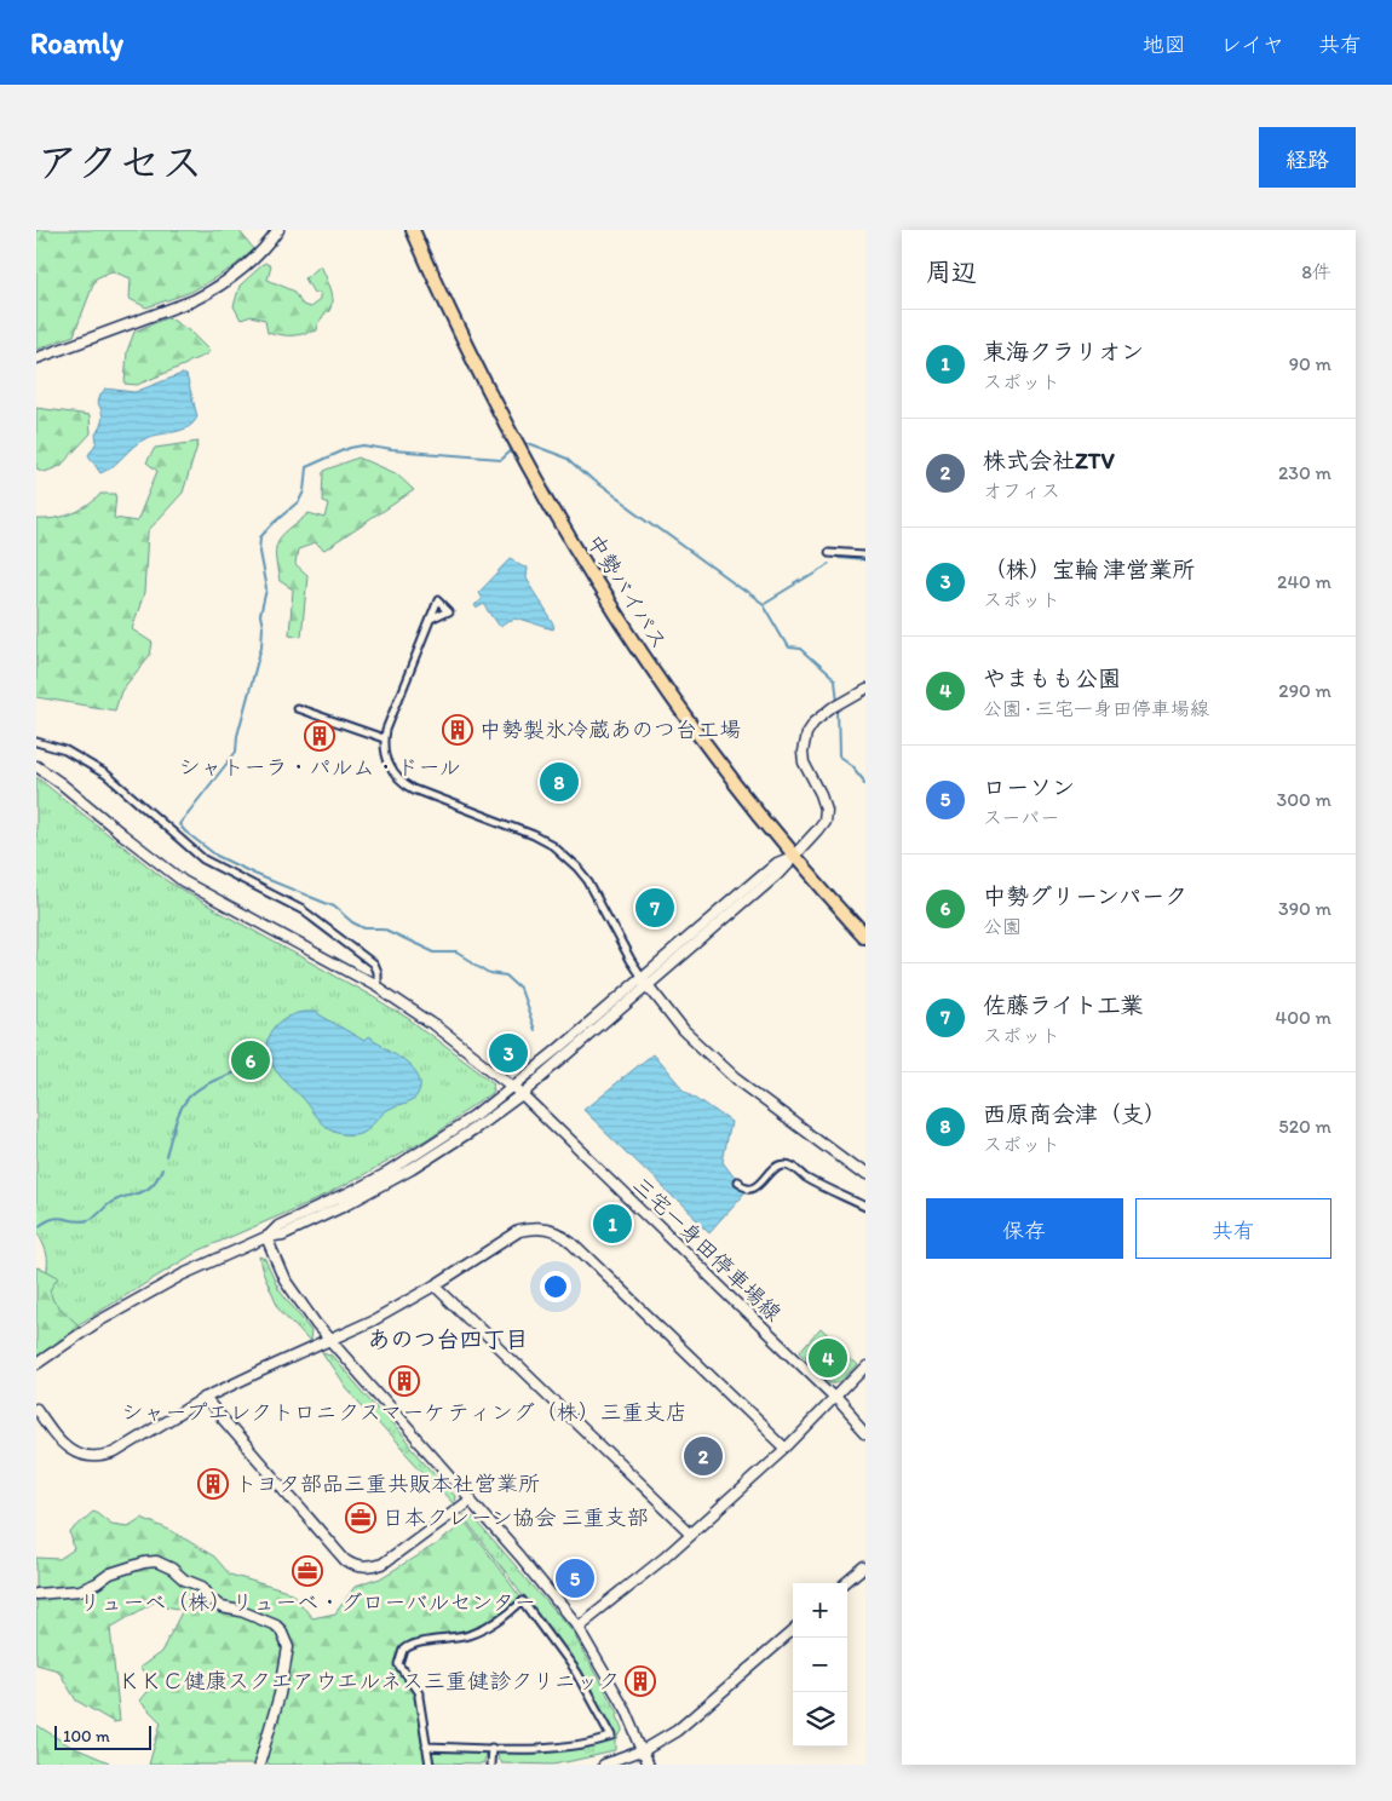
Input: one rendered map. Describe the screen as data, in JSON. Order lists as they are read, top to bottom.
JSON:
{
  "streets": {
    "highway": ["中勢バイパス"],
    "street": ["三宅一身田停車場線"]
  },
  "districts": ["あのつ台四丁目"],
  "places": {
    "building": [
      "中勢製氷冷蔵あのつ台工場",
      "シャトーラ・パルム・ドール",
      "シャープエレクトロニクスマーケティング（株）三重支店",
      "トヨタ部品三重共販本社営業所",
      "ＫＫＣ健康スクエアウエルネス三重健診クリニック"
    ],
    "office": ["日本クレーン協会 三重支部", "リューベ（株）リューベ・グローバルセンター"]
  },
  "scale_bar": "100 m",
  "page": {
    "header": "Roamly",
    "nav": ["地図", "レイヤ", "共有"],
    "title": "アクセス",
    "buttons": [
      "経路",
      ["保存", "共有"]
    ],
    "heading": ["周辺", "8件"],
    "list": [
      {
        "mark": "1",
        "name": "東海クラリオン",
        "note": "スポット",
        "value": "90 m"
      },
      {
        "mark": "2",
        "name": "株式会社ZTV",
        "note": "オフィス",
        "value": "230 m"
      },
      {
        "mark": "3",
        "name": "（株）宝輪 津営業所",
        "note": "スポット",
        "value": "240 m"
      },
      {
        "mark": "4",
        "name": "やまもも公園",
        "note": "公園 · 三宅一身田停車場線",
        "value": "290 m"
      },
      {
        "mark": "5",
        "name": "ローソン",
        "note": "スーパー",
        "value": "300 m"
      },
      {
        "mark": "6",
        "name": "中勢グリーンパーク",
        "note": "公園",
        "value": "390 m"
      },
      {
        "mark": "7",
        "name": "佐藤ライト工業",
        "note": "スポット",
        "value": "400 m"
      },
      {
        "mark": "8",
        "name": "西原商会津（支）",
        "note": "スポット",
        "value": "520 m"
      }
    ],
    "pins": [
      "8",
      "7",
      "3",
      "6",
      "1",
      "4",
      "2",
      "5"
    ],
    "map_buttons": ["+", "−"],
    "scale": "100 m"
  }
}
